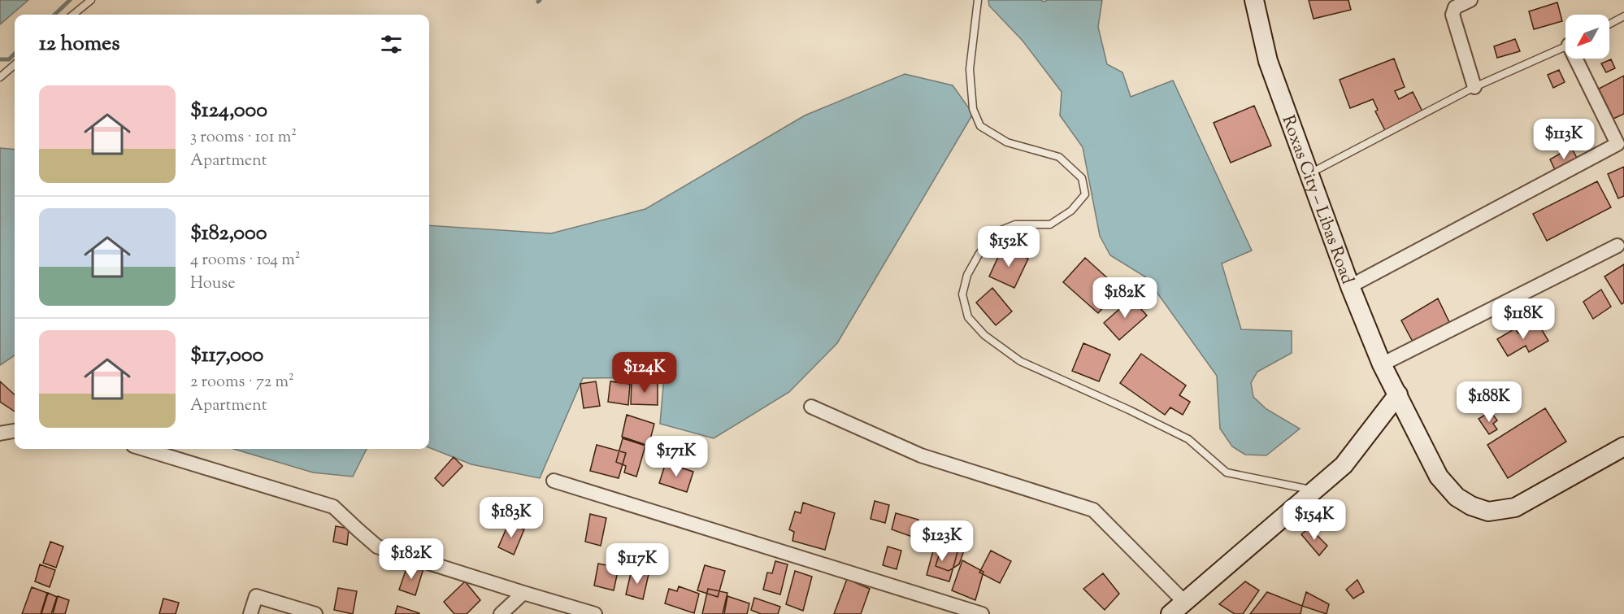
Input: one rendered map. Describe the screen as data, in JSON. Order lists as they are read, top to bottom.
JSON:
{
  "streets": {
    "street": ["Roxas City – Libas Road"]
  },
  "north": "bottom left",
  "page": {
    "heading": "12 homes",
    "list": [
      {
        "name": "$124,000",
        "note": "3 rooms · 101 m² · Apartment"
      },
      {
        "name": "$182,000",
        "note": "4 rooms · 104 m² · House"
      },
      {
        "name": "$117,000",
        "note": "2 rooms · 72 m² · Apartment"
      }
    ],
    "price": [
      "$113K",
      "$152K",
      "$182K",
      "$118K",
      "$124K",
      "$188K",
      "$171K",
      "$183K",
      "$154K",
      "$123K",
      "$182K",
      "$117K"
    ]
  }
}
